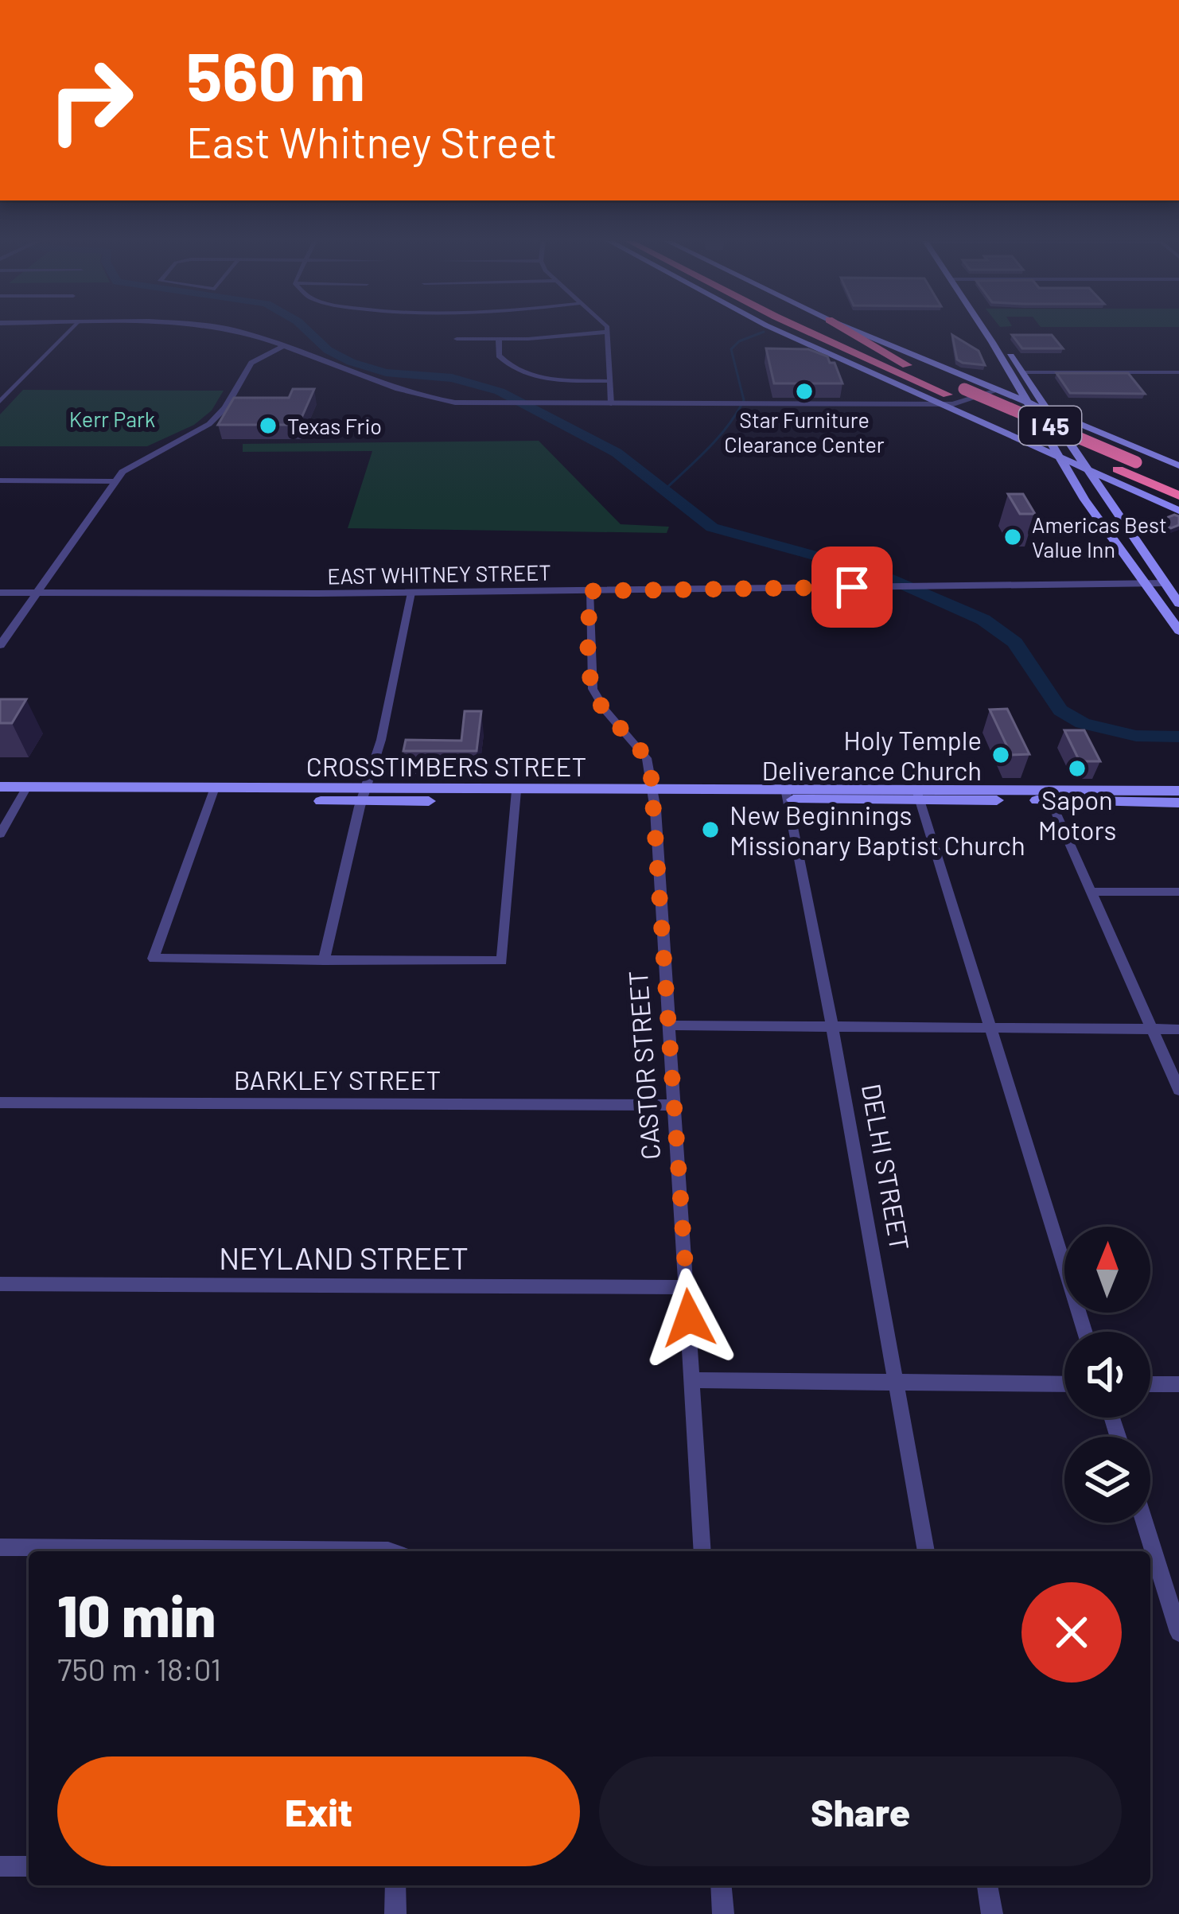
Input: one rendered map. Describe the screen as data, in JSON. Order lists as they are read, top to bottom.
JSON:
{
  "streets": {
    "highway": ["I 45"],
    "main road": ["CROSSTIMBERS STREET"],
    "street": [
      "EAST WHITNEY STREET",
      "CASTOR STREET",
      "BARKLEY STREET",
      "DELHI STREET",
      "NEYLAND STREET"
    ]
  },
  "crossings": [
    ["EAST WHITNEY STREET", "CASTOR STREET"],
    ["CROSSTIMBERS STREET", "CASTOR STREET"],
    ["CROSSTIMBERS STREET", "DELHI STREET"],
    ["CASTOR STREET", "BARKLEY STREET"],
    ["CASTOR STREET", "NEYLAND STREET"]
  ],
  "parks": ["Kerr Park"],
  "places": [
    "Star Furniture Clearance Center",
    "Texas Frio",
    "Americas Best Value Inn",
    "Holy Temple Deliverance Church",
    "Sapon Motors",
    "New Beginnings Missionary Baptist Church"
  ],
  "north": "top",
  "page": {
    "turn": ["560 m", "East Whitney Street"],
    "heading": ["10 min", "750 m · 18:01"],
    "buttons": ["Exit", "Share"]
  }
}
